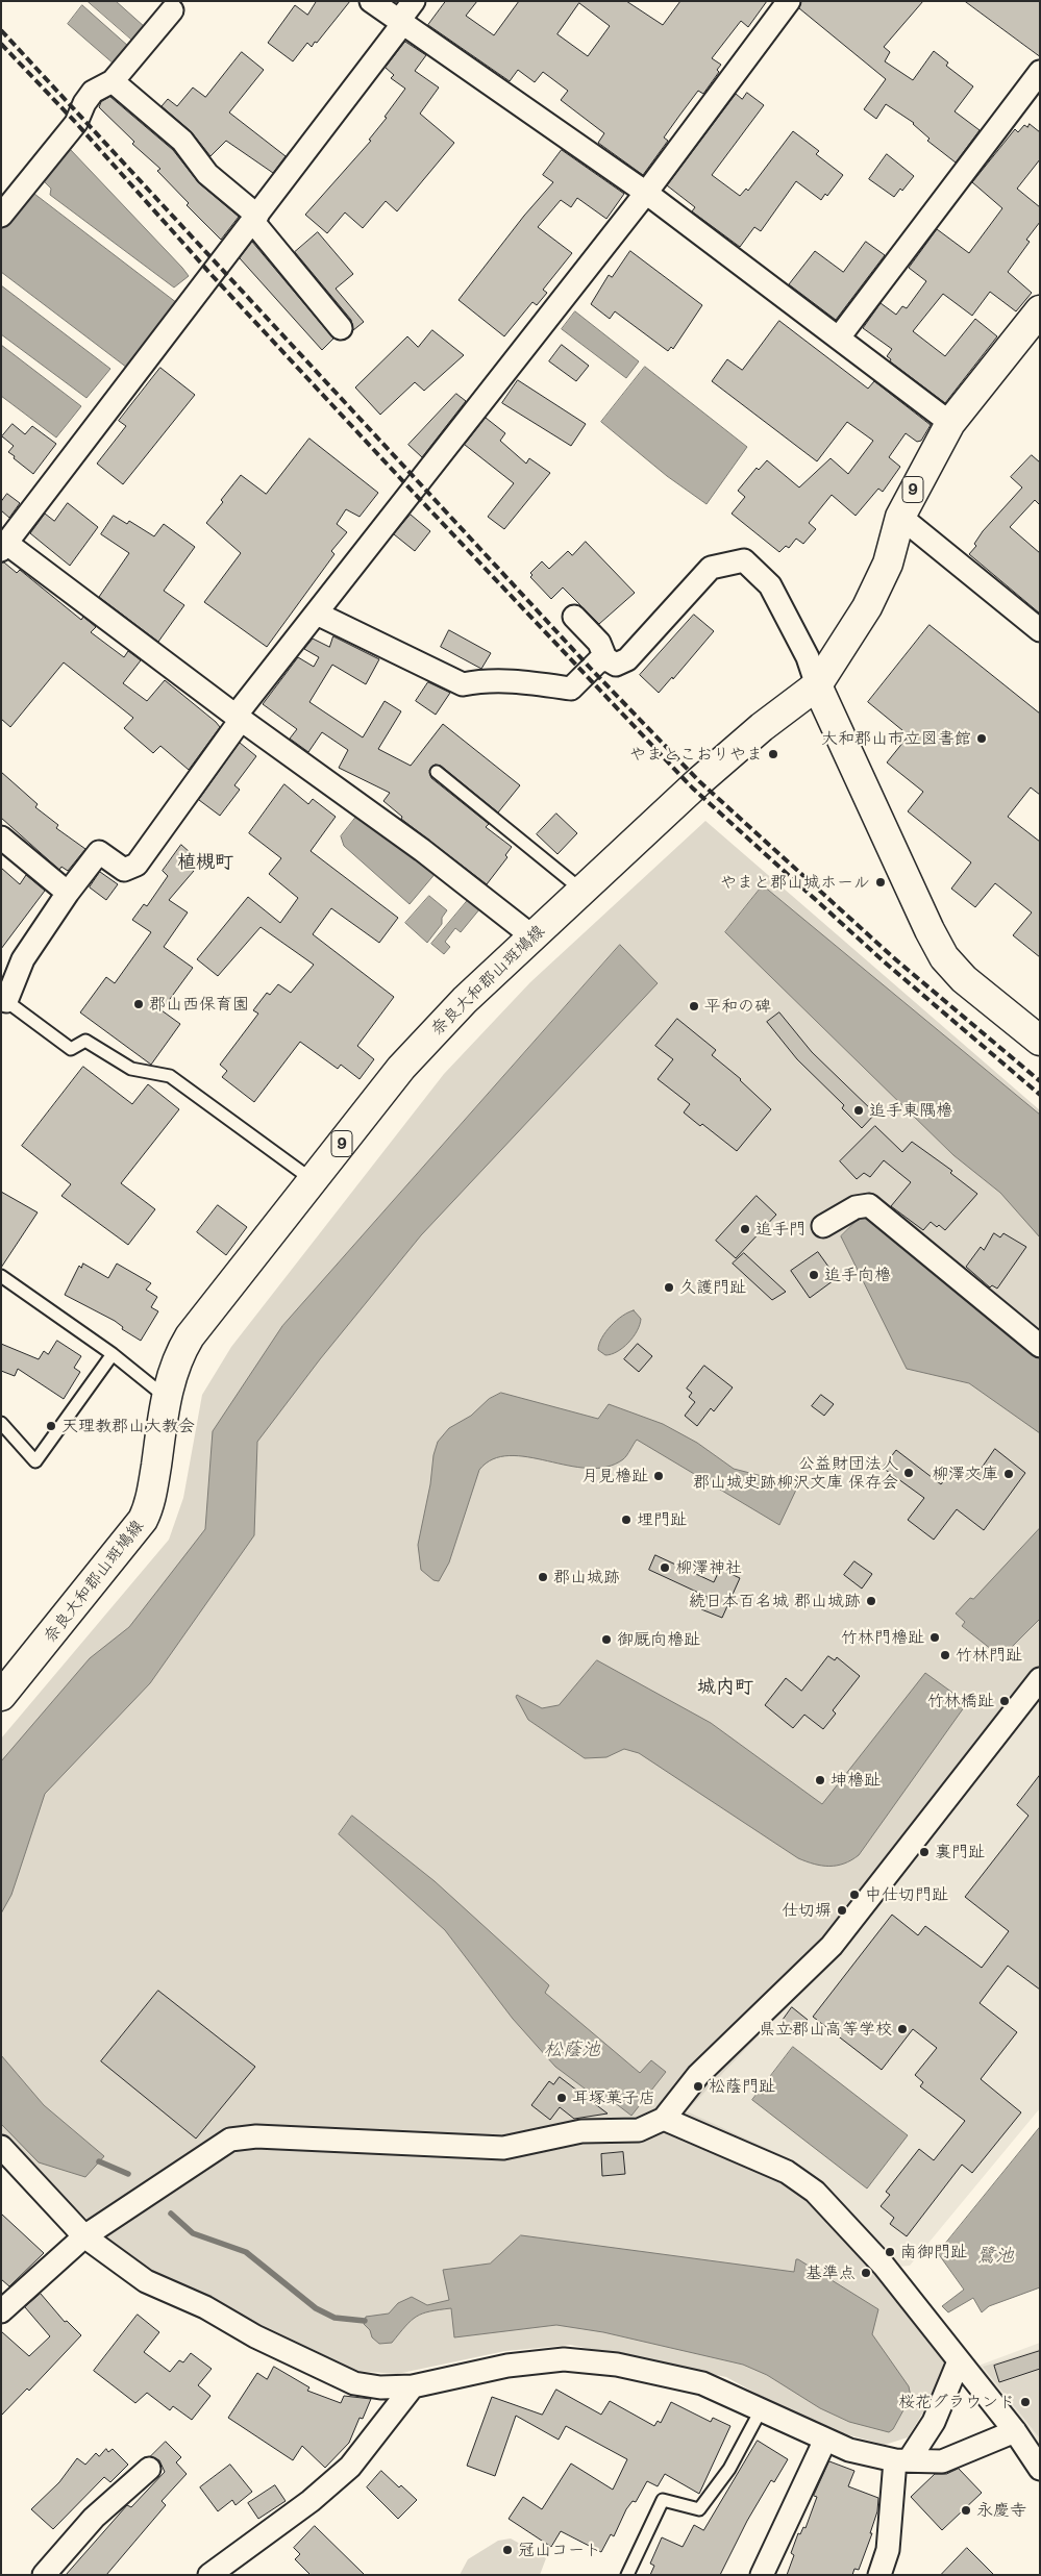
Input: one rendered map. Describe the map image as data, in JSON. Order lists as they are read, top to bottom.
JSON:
{
  "streets": {
    "main road": ["9", "奈良大和郡山斑鳩線"]
  },
  "districts": ["植槻町", "城内町"],
  "water": ["松蔭池", "鷺池"],
  "places": [
    "大和郡山市立図書館",
    "やまとこおりやま",
    "やまと郡山城ホール",
    "郡山西保育園",
    "平和の碑",
    "追手東隅櫓",
    "追手門",
    "追手向櫓",
    "久護門趾",
    "天理教郡山大教会",
    "公益財団法人 郡山城史跡柳沢文庫 保存会",
    "柳澤文庫",
    "月見櫓趾",
    "埋門趾",
    "柳澤神社",
    "郡山城跡",
    "続日本百名城 郡山城跡",
    "竹林門櫓趾",
    "御厩向櫓趾",
    "竹林門趾",
    "竹林橋趾",
    "坤櫓趾",
    "裏門趾",
    "中仕切門趾",
    "仕切塀",
    "県立郡山高等学校",
    "松蔭門趾",
    "耳塚菓子店",
    "南御門趾",
    "基準点",
    "桜花グラウンド",
    "永慶寺",
    "冠山コート"
  ]
}
